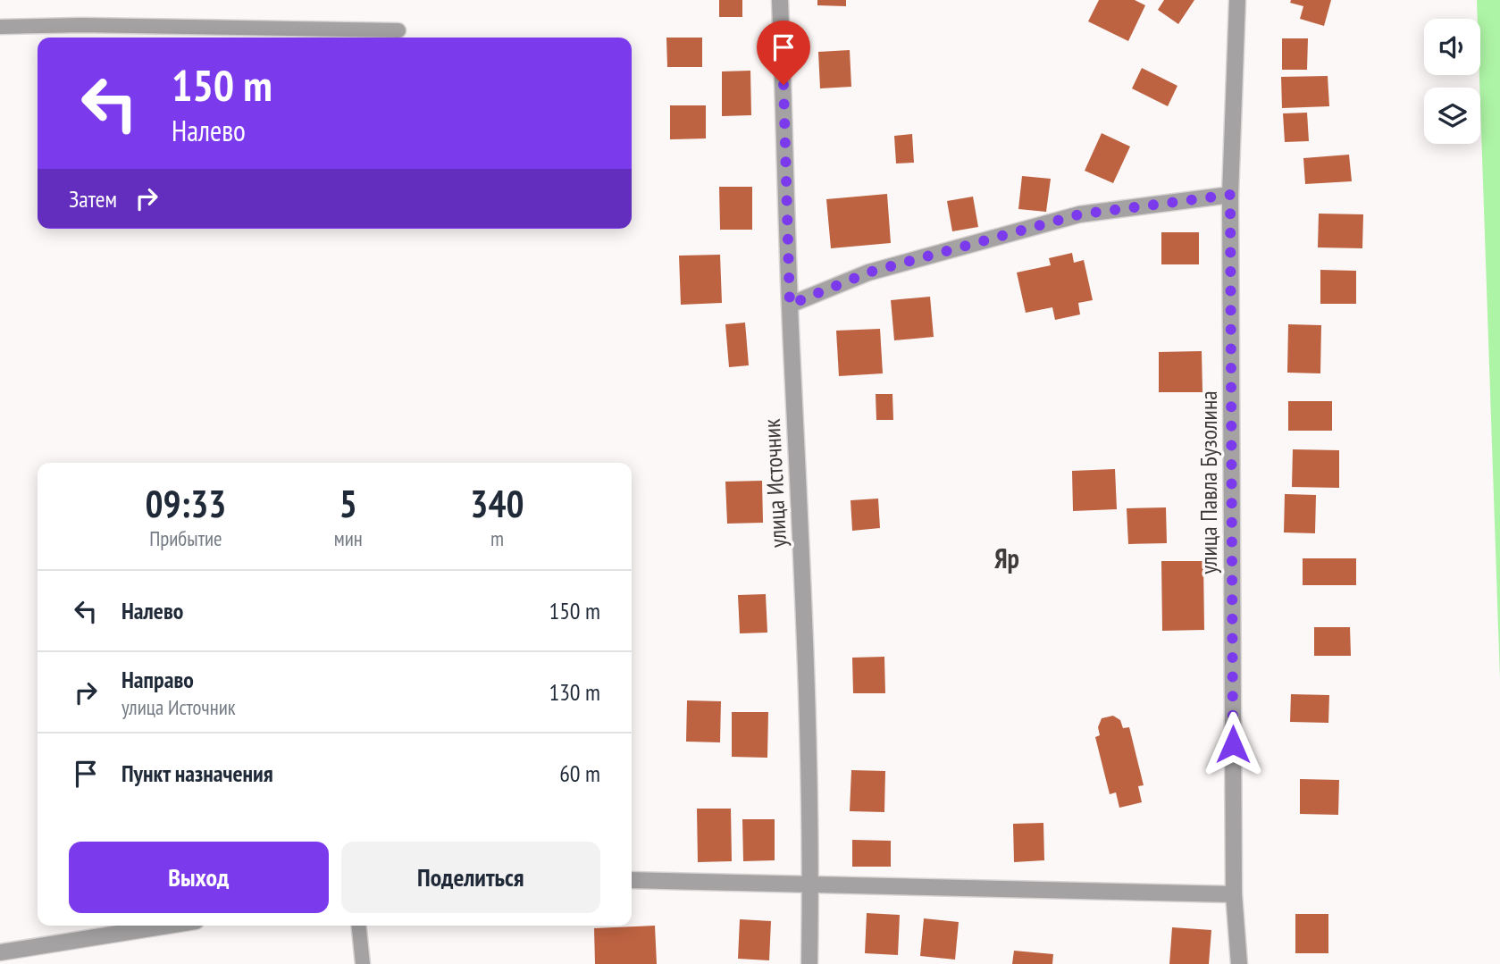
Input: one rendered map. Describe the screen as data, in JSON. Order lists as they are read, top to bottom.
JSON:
{
  "streets": {
    "street": ["улица Павла Бузолина", "улица Источник"]
  },
  "districts": ["Яр"],
  "page": {
    "turn": ["150 m", "Налево"],
    "then": "Затем",
    "eta": [
      "09:33",
      "Прибытие",
      "5",
      "мин",
      "340",
      "m"
    ],
    "list": [
      {
        "name": "Налево",
        "value": "150 m"
      },
      {
        "name": "Направо",
        "note": "улица Источник",
        "value": "130 m"
      },
      {
        "name": "Пункт назначения",
        "value": "60 m"
      }
    ],
    "buttons": ["Выход", "Поделиться"]
  }
}
